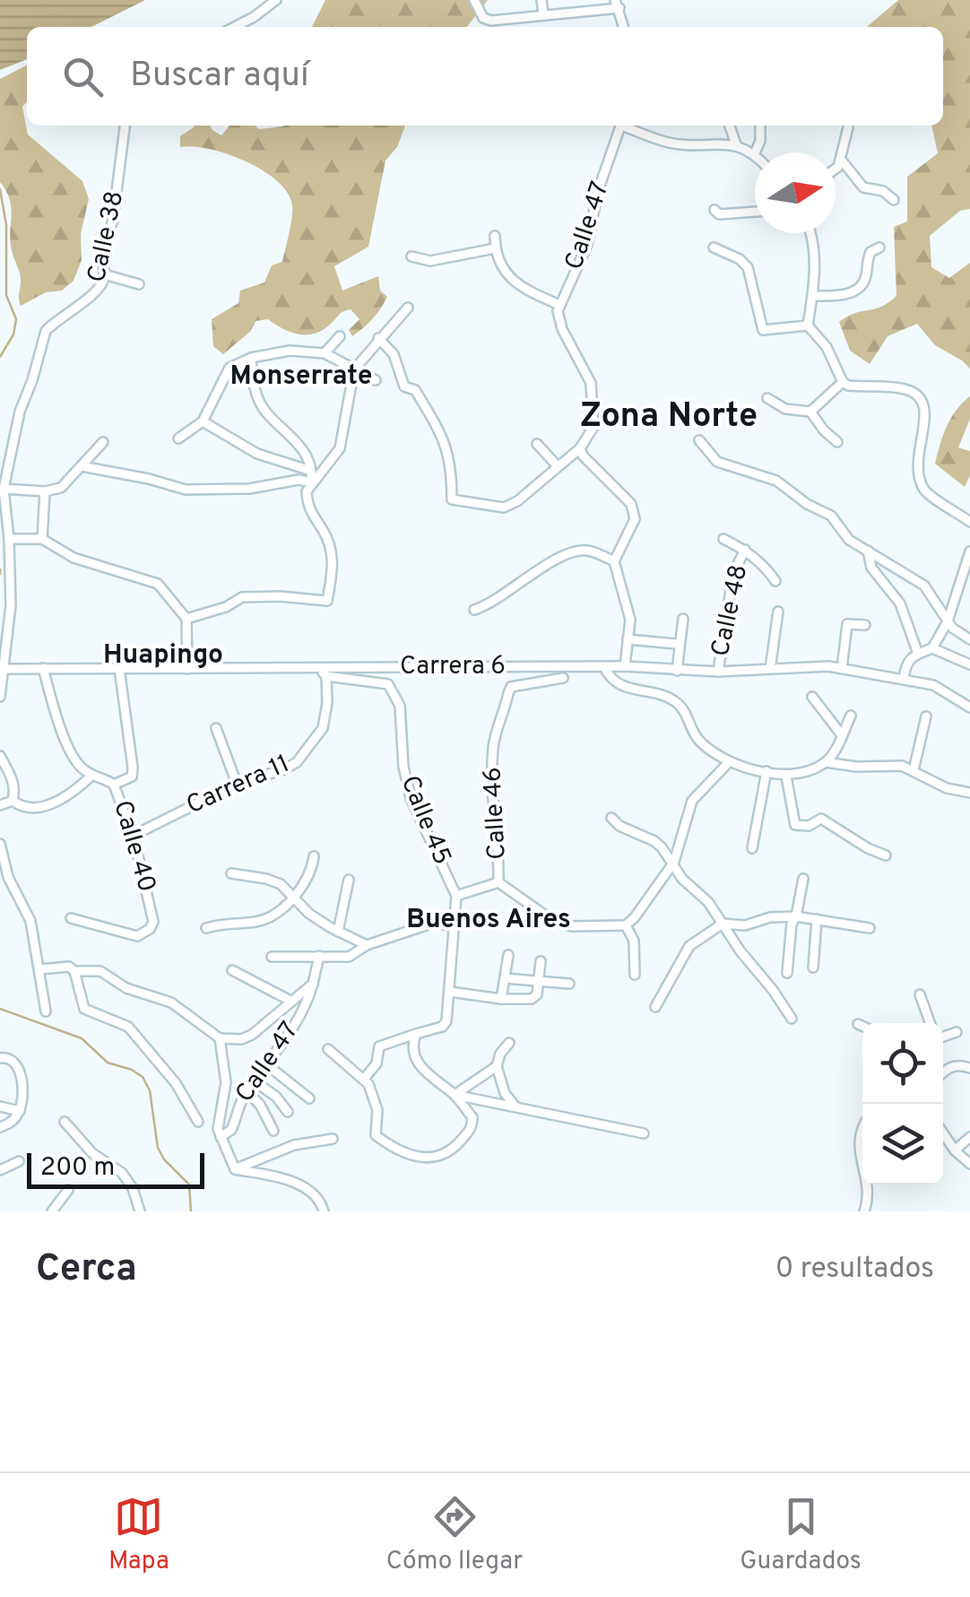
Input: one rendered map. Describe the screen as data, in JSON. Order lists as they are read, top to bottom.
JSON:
{
  "streets": {
    "street": [
      "Calle 47",
      "Calle 38",
      "Calle 48",
      "Carrera 6",
      "Carrera 11",
      "Calle 46",
      "Calle 45",
      "Calle 40"
    ]
  },
  "crossings": [
    ["Calle 38", "Carrera 6"],
    ["Calle 48", "Carrera 6"],
    ["Carrera 6", "Calle 40"],
    ["Carrera 11", "Calle 45"],
    ["Carrera 11", "Calle 40"]
  ],
  "districts": [
    "Monserrate",
    "Zona Norte",
    "Huapingo",
    "Buenos Aires"
  ],
  "scale_bar": "200 m",
  "north": "right",
  "page": {
    "search": "Buscar aquí",
    "scale": "200 m",
    "heading": ["Cerca", "0 resultados"],
    "nav": ["Mapa", "Cómo llegar", "Guardados"]
  }
}
